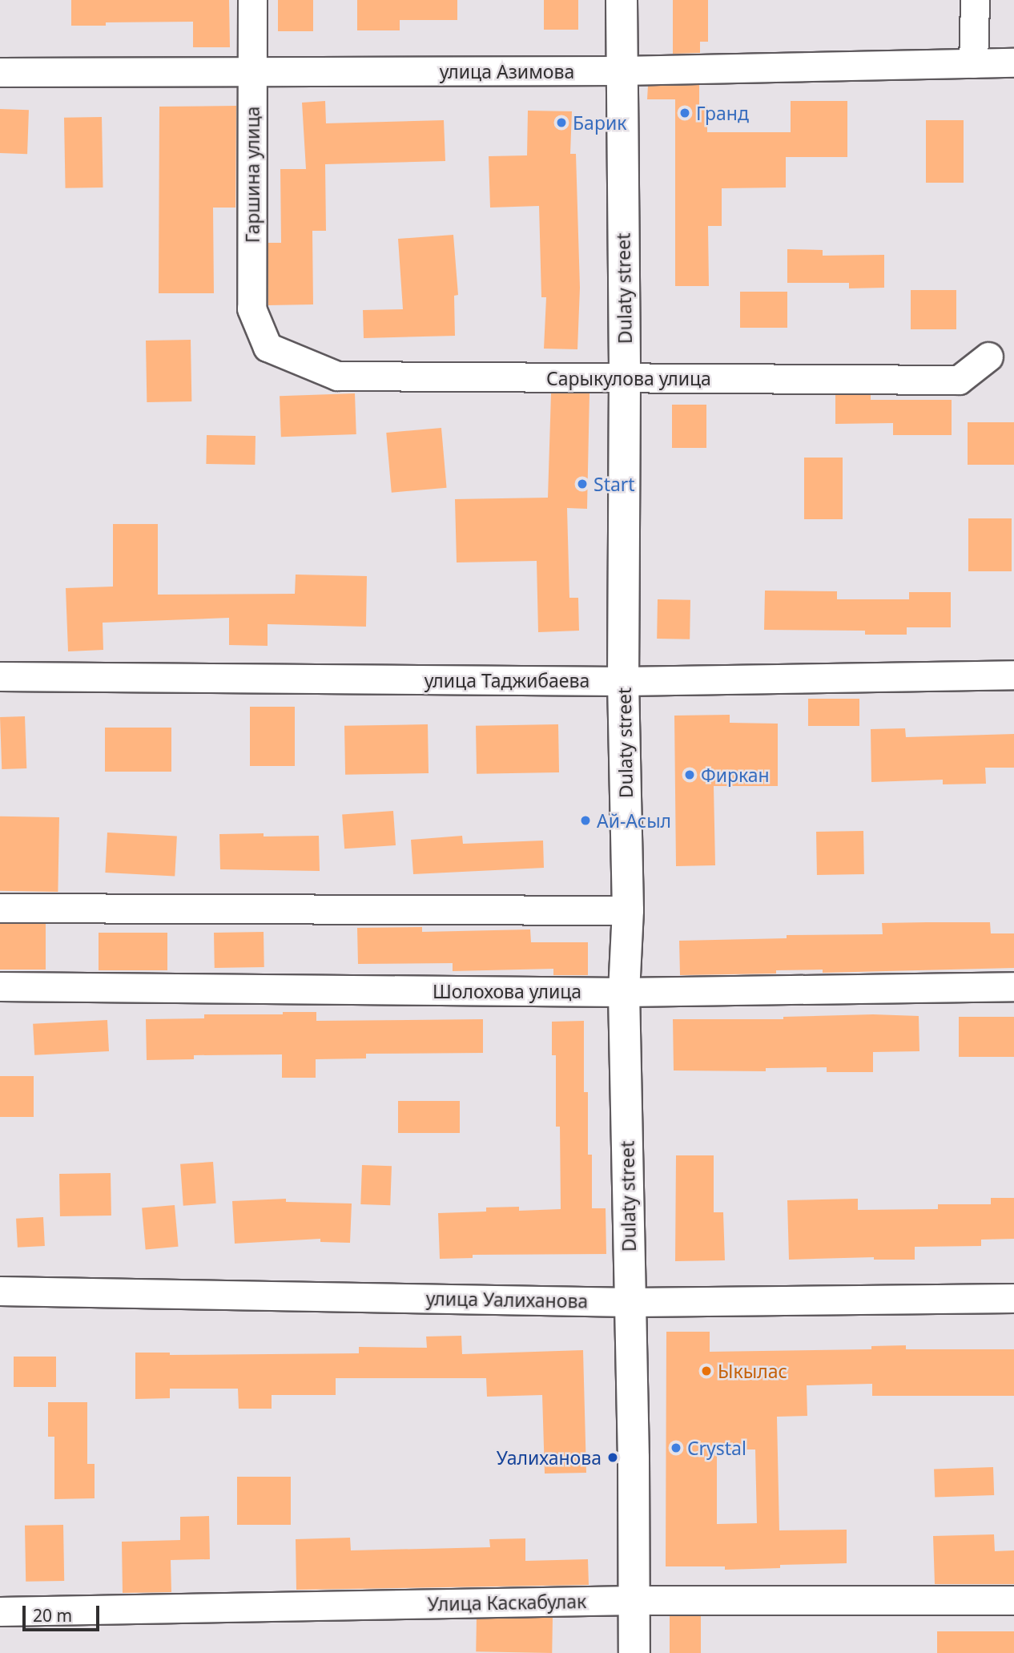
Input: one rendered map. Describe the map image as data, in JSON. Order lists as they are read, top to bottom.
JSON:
{
  "streets": {
    "main road": ["Dulaty street"],
    "street": [
      "улица Азимова",
      "Гаршина улица",
      "Сарыкулова улица",
      "улица Таджибаева",
      "Шолохова улица",
      "улица Уалиханова",
      "Улица Каскабулак"
    ]
  },
  "crossings": [
    ["улица Азимова", "Гаршина улица"],
    ["улица Азимова", "Dulaty street"],
    ["Гаршина улица", "Сарыкулова улица"],
    ["Dulaty street", "Сарыкулова улица"],
    ["Dulaty street", "улица Таджибаева"],
    ["Dulaty street", "Шолохова улица"],
    ["Dulaty street", "улица Уалиханова"],
    ["Dulaty street", "Улица Каскабулак"]
  ],
  "places": [
    "Гранд",
    "Барик",
    "Start",
    "Фиркан",
    "Ай-Асыл",
    "Ыкылас",
    "Crystal",
    "Уалиханова"
  ],
  "scale_bar": "20 m"
}
